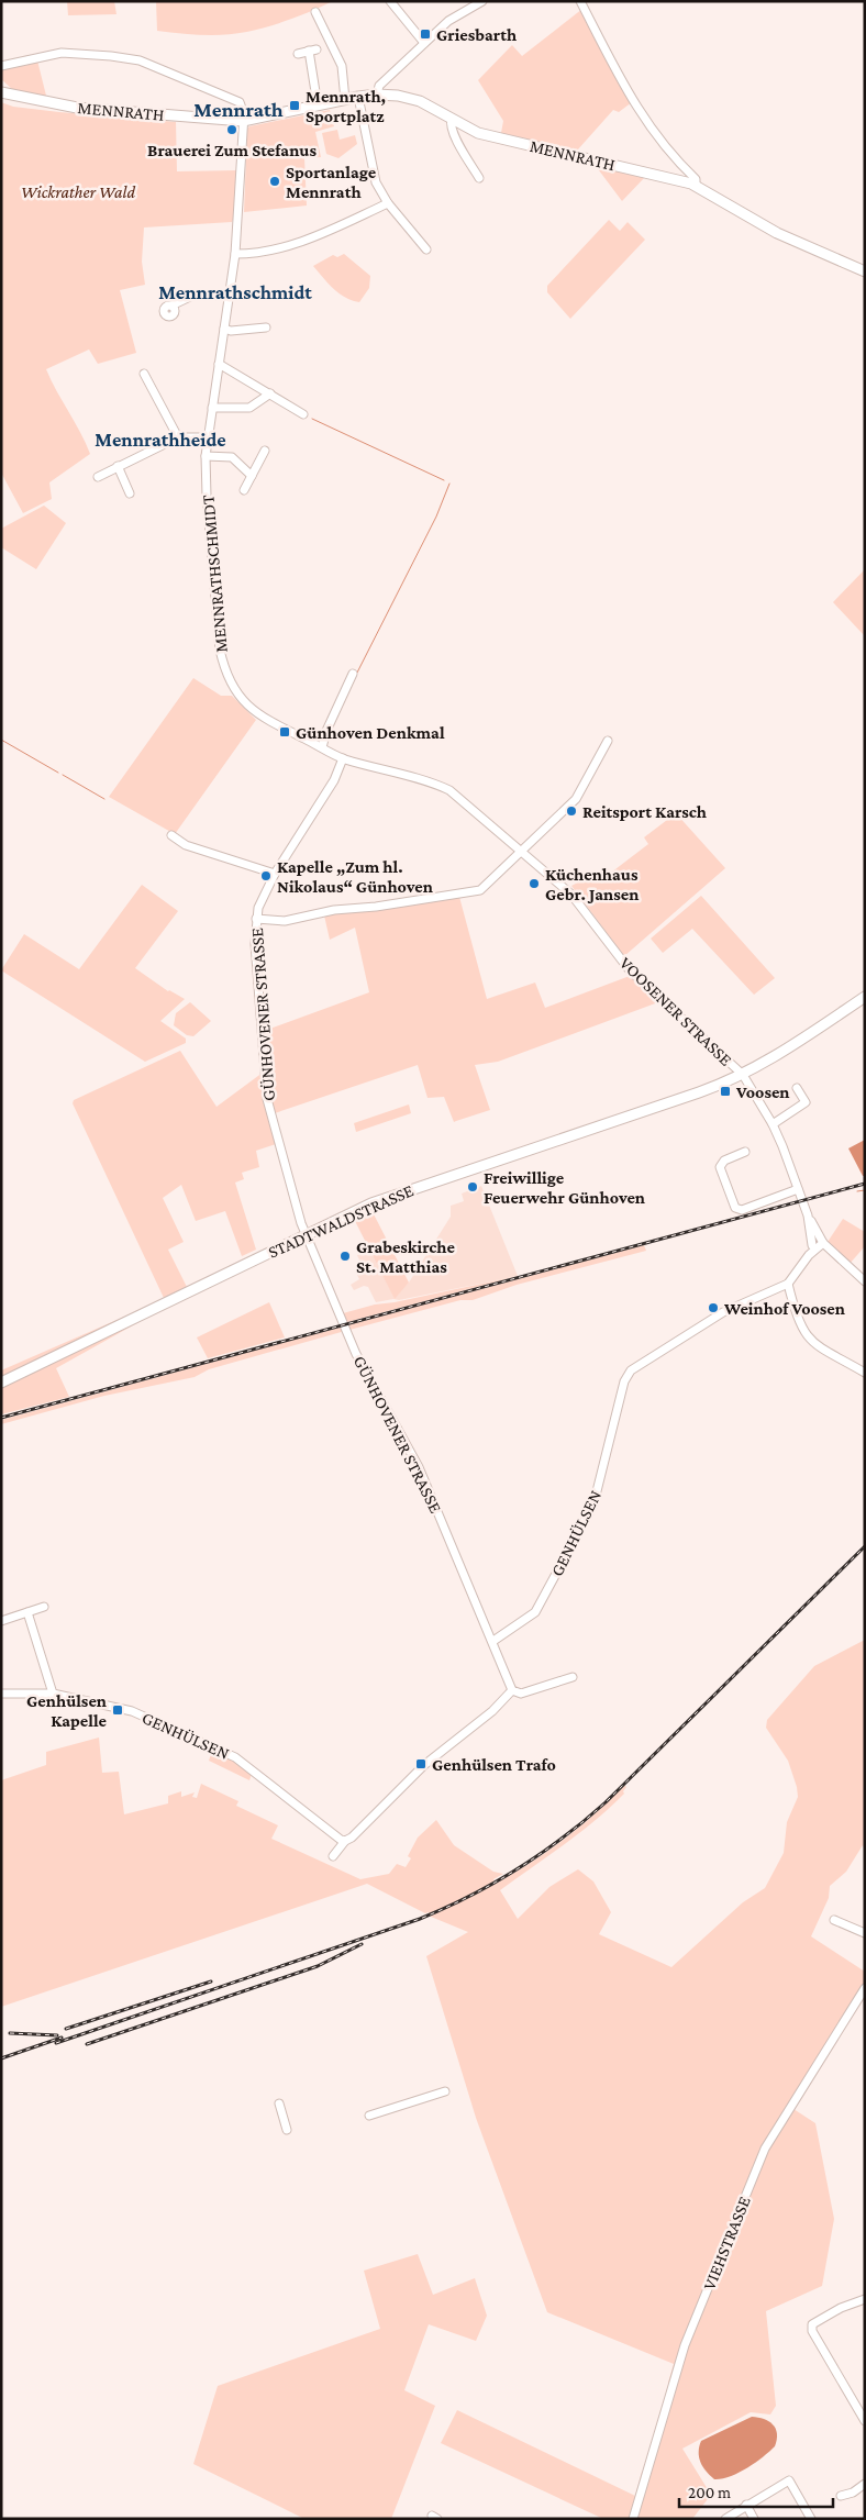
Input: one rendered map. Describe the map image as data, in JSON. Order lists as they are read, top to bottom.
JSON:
{
  "streets": {
    "main road": ["MENNRATH", "STADTWALDSTRASSE"],
    "street": [
      "MENNRATHSCHMIDT",
      "VOOSENER STRASSE",
      "GÜNHOVENER STRASSE",
      "GENHÜLSEN",
      "VIEHSTRASSE"
    ]
  },
  "crossings": [
    ["MENNRATH", "MENNRATHSCHMIDT"],
    ["MENNRATHSCHMIDT", "VOOSENER STRASSE"],
    ["VOOSENER STRASSE", "GÜNHOVENER STRASSE"],
    ["VOOSENER STRASSE", "STADTWALDSTRASSE"],
    ["GÜNHOVENER STRASSE", "STADTWALDSTRASSE"],
    ["GÜNHOVENER STRASSE", "GENHÜLSEN"]
  ],
  "districts": ["Mennrath", "Mennrathschmidt", "Mennrathheide"],
  "parks": ["Wickrather Wald"],
  "places": {
    "transit": [
      "Griesbarth",
      "Mennrath, Sportplatz",
      "Günhoven Denkmal",
      "Voosen",
      "Genhülsen Kapelle",
      "Genhülsen Trafo"
    ],
    "other": [
      "Brauerei Zum Stefanus",
      "Sportanlage Mennrath",
      "Reitsport Karsch",
      "Kapelle „Zum hl. Nikolaus“ Günhoven",
      "Küchenhaus Gebr. Jansen",
      "Freiwillige Feuerwehr Günhoven",
      "Grabeskirche St. Matthias",
      "Weinhof Voosen"
    ]
  },
  "scale_bar": "200 m"
}
